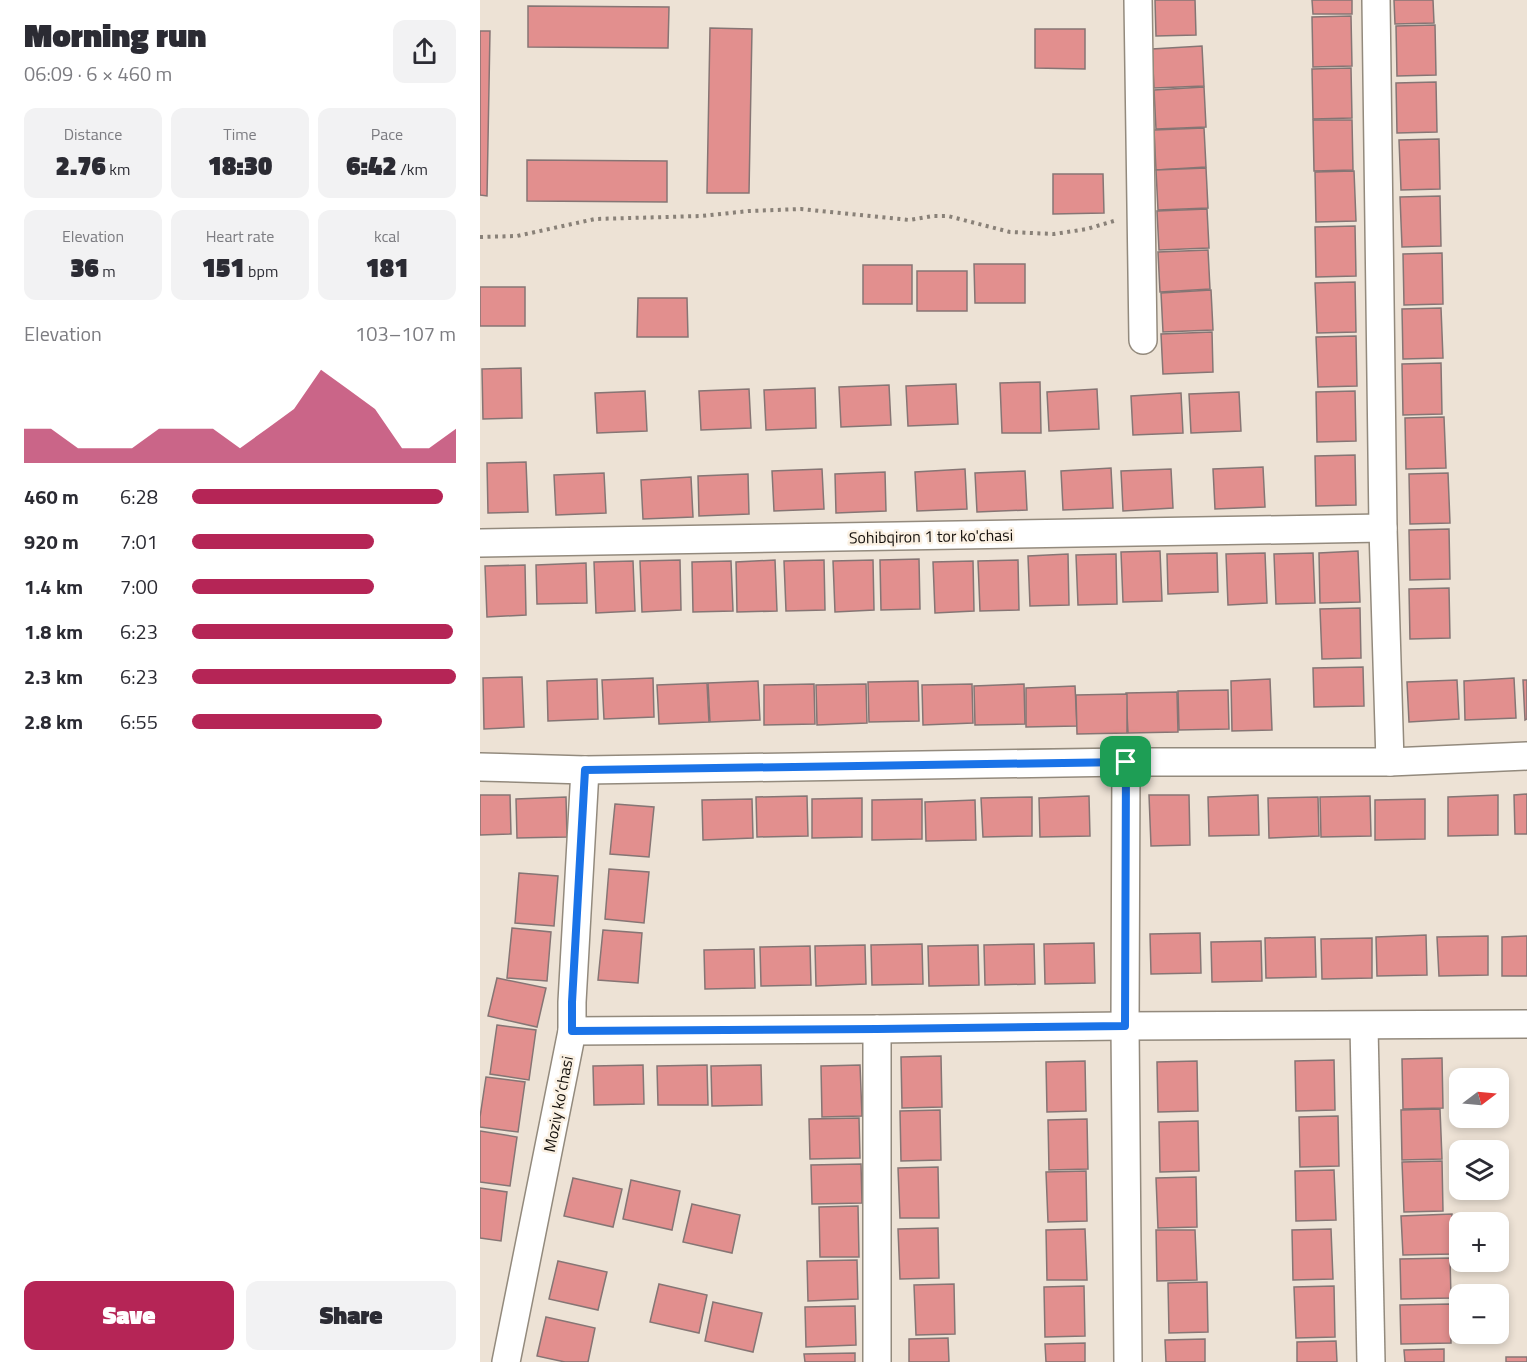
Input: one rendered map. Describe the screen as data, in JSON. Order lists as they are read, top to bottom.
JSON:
{
  "streets": {
    "street": ["Sohibqiron 1 tor ko'chasi", "Moziy ko‘chasi"]
  },
  "north": "right",
  "page": {
    "heading": ["Morning run", "06:09 · 6 × 460 m"],
    "stats": [
      ["Distance", "2.76 km"],
      ["Time", "18:30"],
      ["Pace", "6:42 /km"],
      ["Elevation", "36 m"],
      ["Heart rate", "151 bpm"],
      ["kcal", "181"]
    ],
    "chart": ["Elevation", "103–107 m"],
    "list": [
      {
        "name": "460 m",
        "note": "6:28"
      },
      {
        "name": "920 m",
        "note": "7:01"
      },
      {
        "name": "1.4 km",
        "note": "7:00"
      },
      {
        "name": "1.8 km",
        "note": "6:23"
      },
      {
        "name": "2.3 km",
        "note": "6:23"
      },
      {
        "name": "2.8 km",
        "note": "6:55"
      }
    ],
    "map_buttons": ["+", "−"],
    "buttons": ["Save", "Share"]
  }
}
